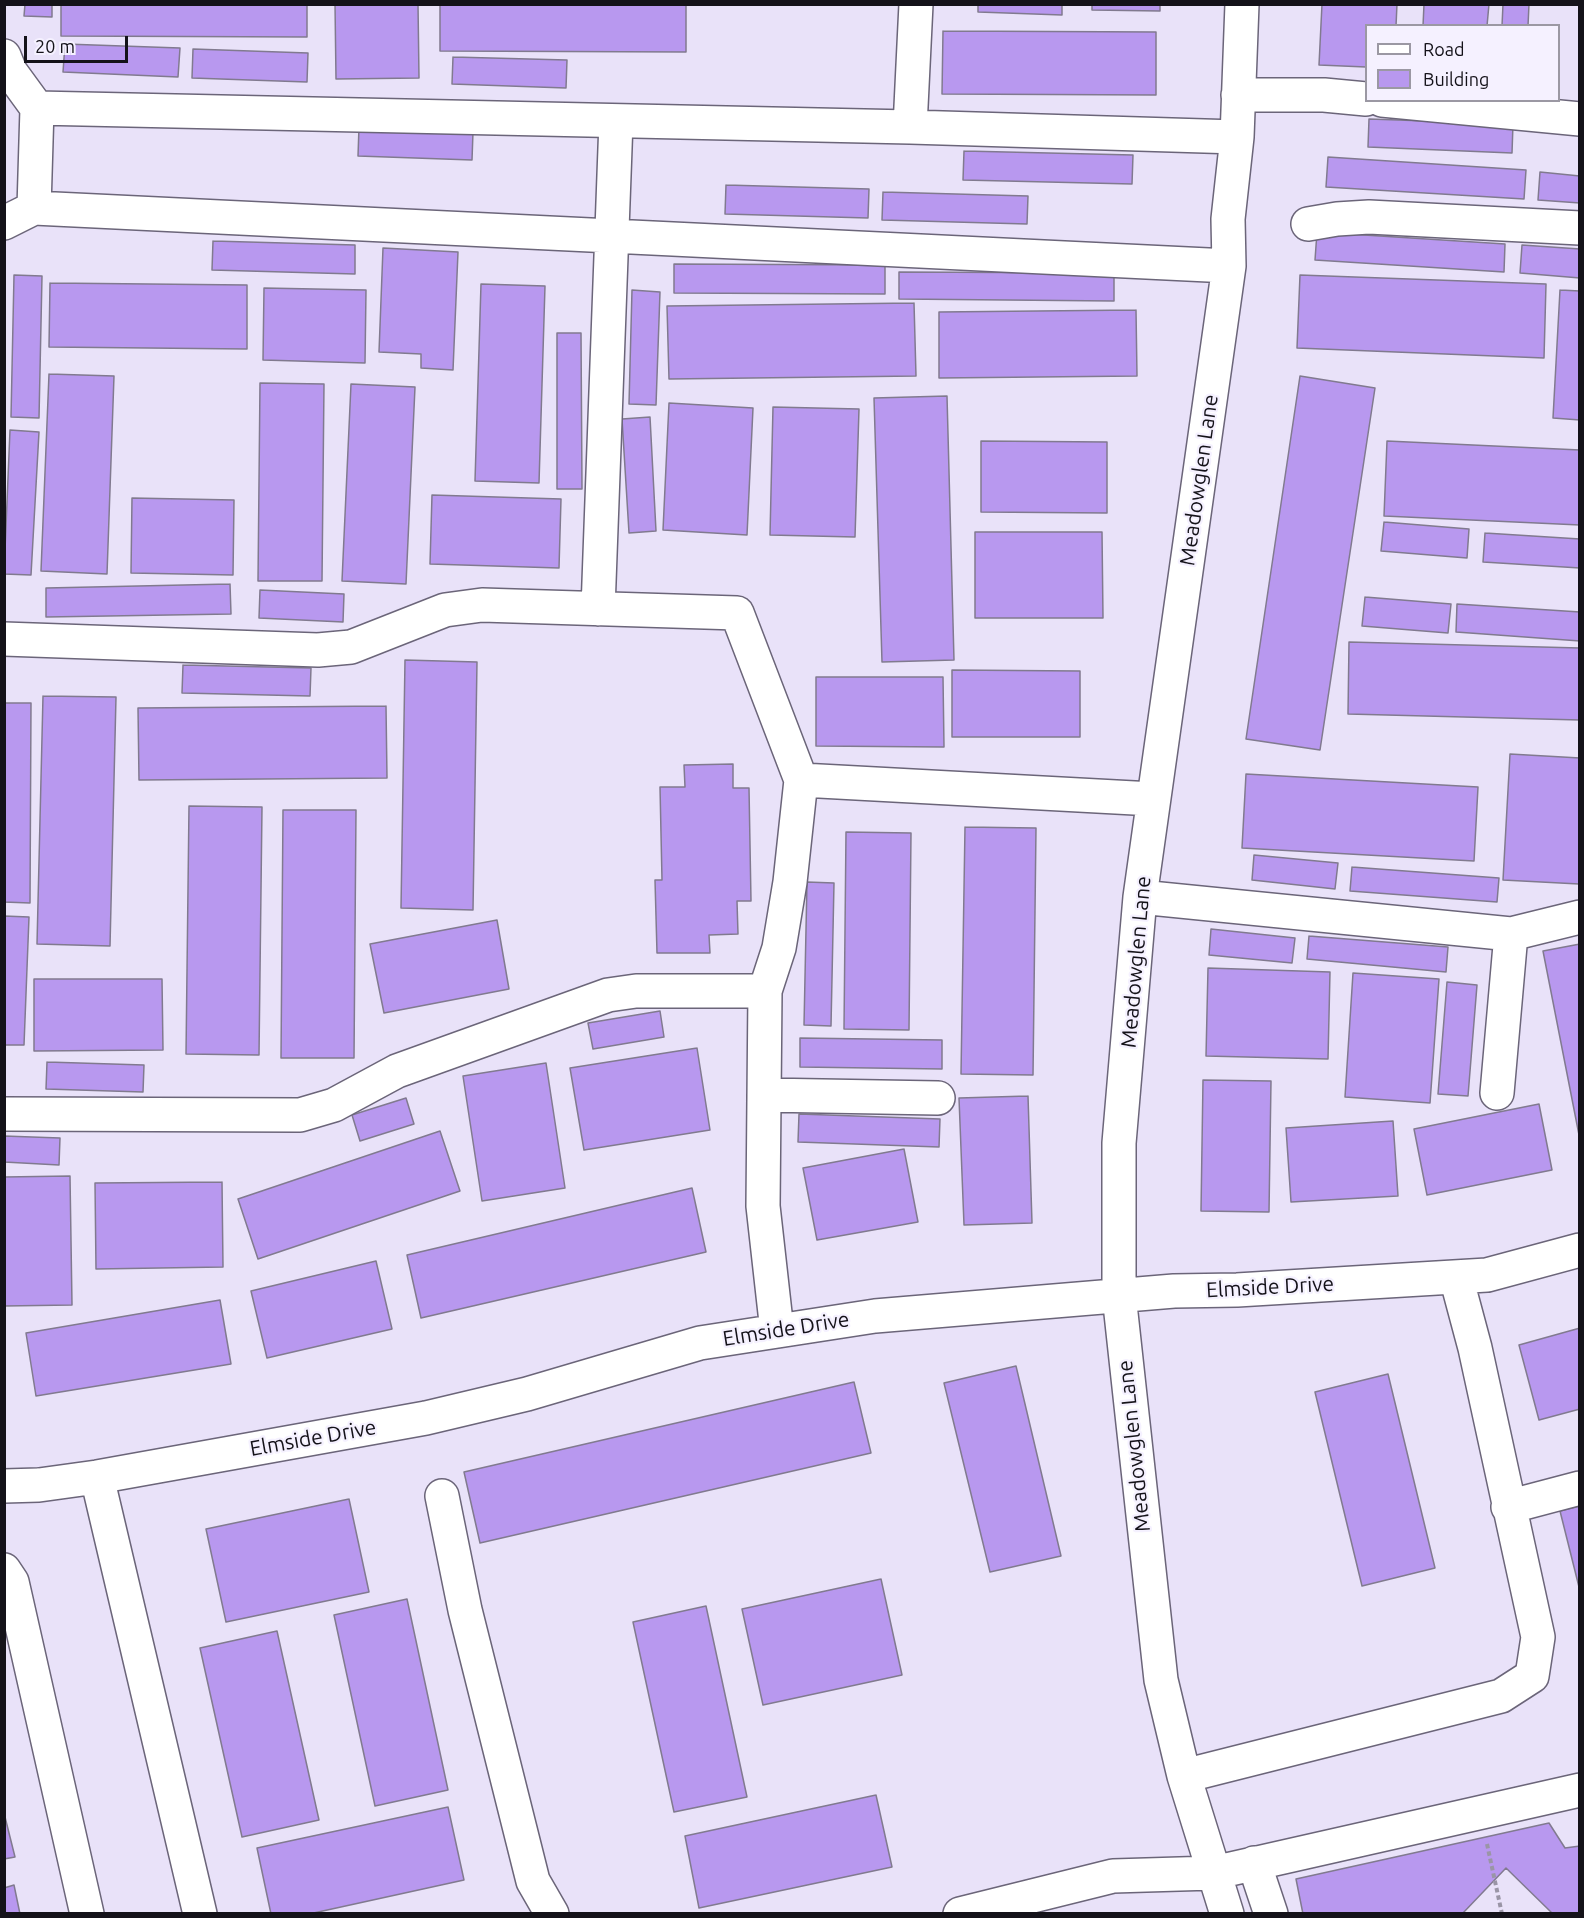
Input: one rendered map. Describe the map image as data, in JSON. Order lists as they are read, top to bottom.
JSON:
{
  "streets": {
    "street": ["Meadowglen Lane", "Elmside Drive"]
  },
  "crossings": [
    ["Meadowglen Lane", "Elmside Drive"]
  ],
  "legend": ["Road", "Building"],
  "scale_bar": "20 m"
}
